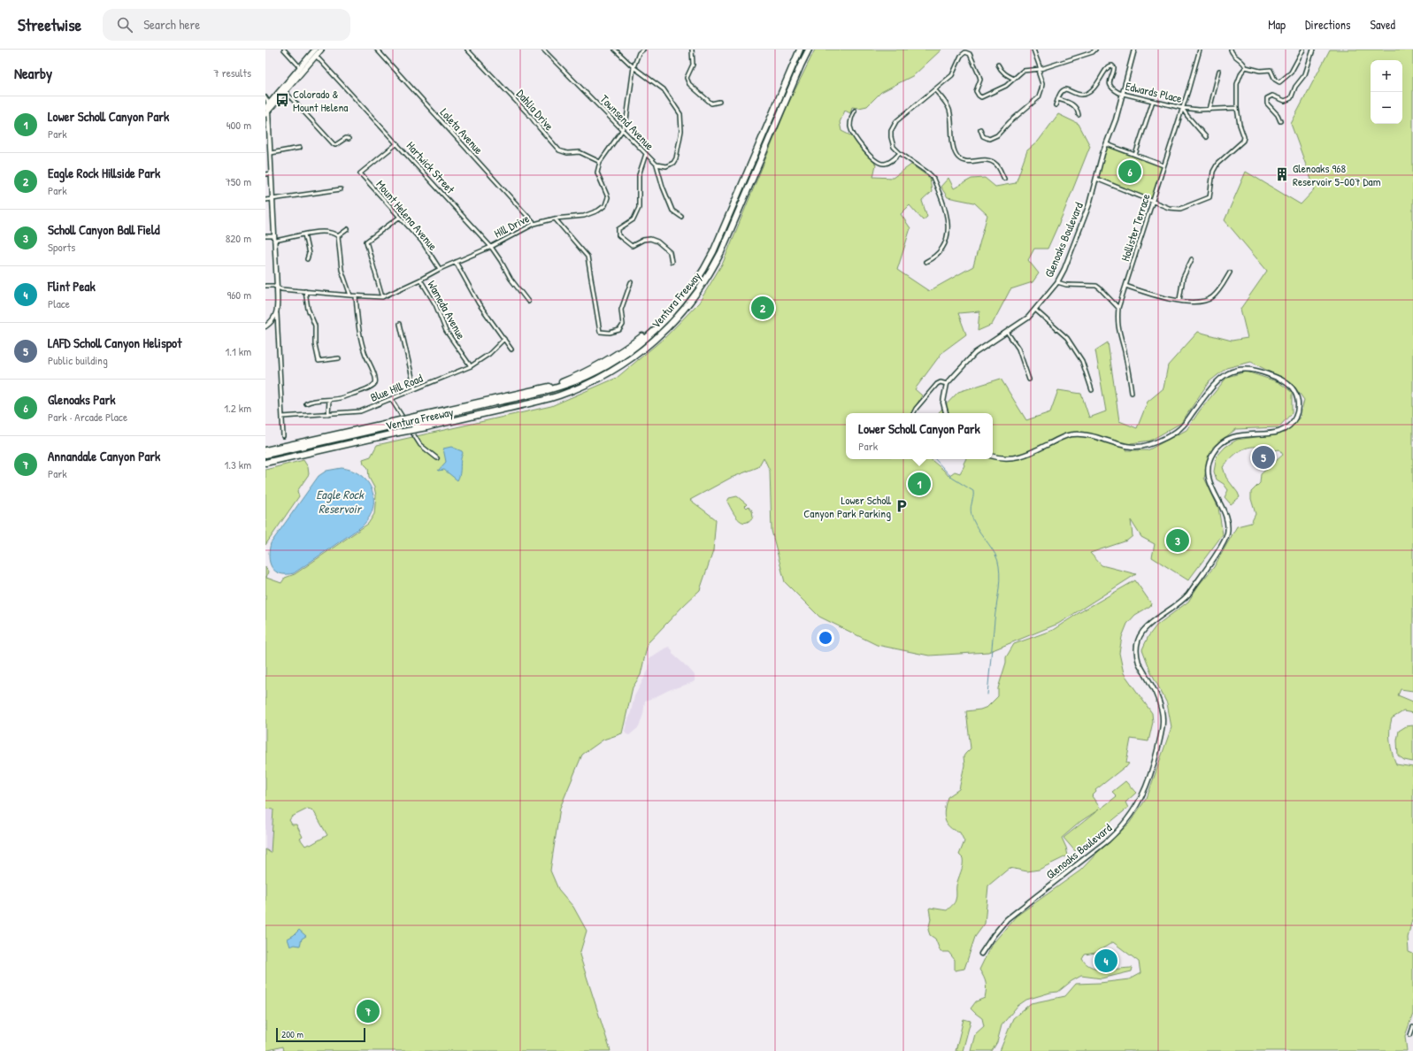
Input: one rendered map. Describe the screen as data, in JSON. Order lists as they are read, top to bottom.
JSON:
{
  "streets": {
    "highway": ["Ventura Freeway"],
    "street": [
      "Edwards Place",
      "Dahlia Drive",
      "Townsend Avenue",
      "Loleta Avenue",
      "Hartwick Street",
      "Mount Helena Avenue",
      "Hill Drive",
      "Hollister Terrace",
      "Glenoaks Boulevard",
      "Wameda Avenue",
      "Blue Hill Road"
    ]
  },
  "crossings": [
    ["Edwards Place", "Hollister Terrace"],
    ["Edwards Place", "Glenoaks Boulevard"],
    ["Dahlia Drive", "Hill Drive"],
    ["Loleta Avenue", "Hill Drive"],
    ["Hartwick Street", "Mount Helena Avenue"],
    ["Hartwick Street", "Hill Drive"],
    ["Mount Helena Avenue", "Hill Drive"],
    ["Hill Drive", "Wameda Avenue"],
    ["Wameda Avenue", "Blue Hill Road"]
  ],
  "water": ["Eagle Rock Reservoir"],
  "places": {
    "bus stop": ["Colorado & Mount Helena"],
    "building": ["Glenoaks 968 Reservoir 5-007 Dam"],
    "parking": ["Lower Scholl Canyon Park Parking"]
  },
  "scale_bar": "200 m",
  "page": {
    "header": "Streetwise",
    "search": "Search here",
    "nav": ["Map", "Directions", "Saved"],
    "heading": ["Nearby", "7 results"],
    "map_buttons": ["+", "−"],
    "list": [
      {
        "mark": "1",
        "name": "Lower Scholl Canyon Park",
        "note": "Park",
        "value": "400 m"
      },
      {
        "mark": "2",
        "name": "Eagle Rock Hillside Park",
        "note": "Park",
        "value": "750 m"
      },
      {
        "mark": "3",
        "name": "Scholl Canyon Ball Field",
        "note": "Sports",
        "value": "820 m"
      },
      {
        "mark": "4",
        "name": "Flint Peak",
        "note": "Place",
        "value": "960 m"
      },
      {
        "mark": "5",
        "name": "LAFD Scholl Canyon Helispot",
        "note": "Public building",
        "value": "1.1 km"
      },
      {
        "mark": "6",
        "name": "Glenoaks Park",
        "note": "Park · Arcade Place",
        "value": "1.2 km"
      },
      {
        "mark": "7",
        "name": "Annandale Canyon Park",
        "note": "Park",
        "value": "1.3 km"
      }
    ],
    "pins": [
      "6",
      "2",
      "5",
      "1",
      "3",
      "4",
      "7"
    ],
    "popup": ["Lower Scholl Canyon Park", "Park"],
    "scale": "200 m"
  }
}
